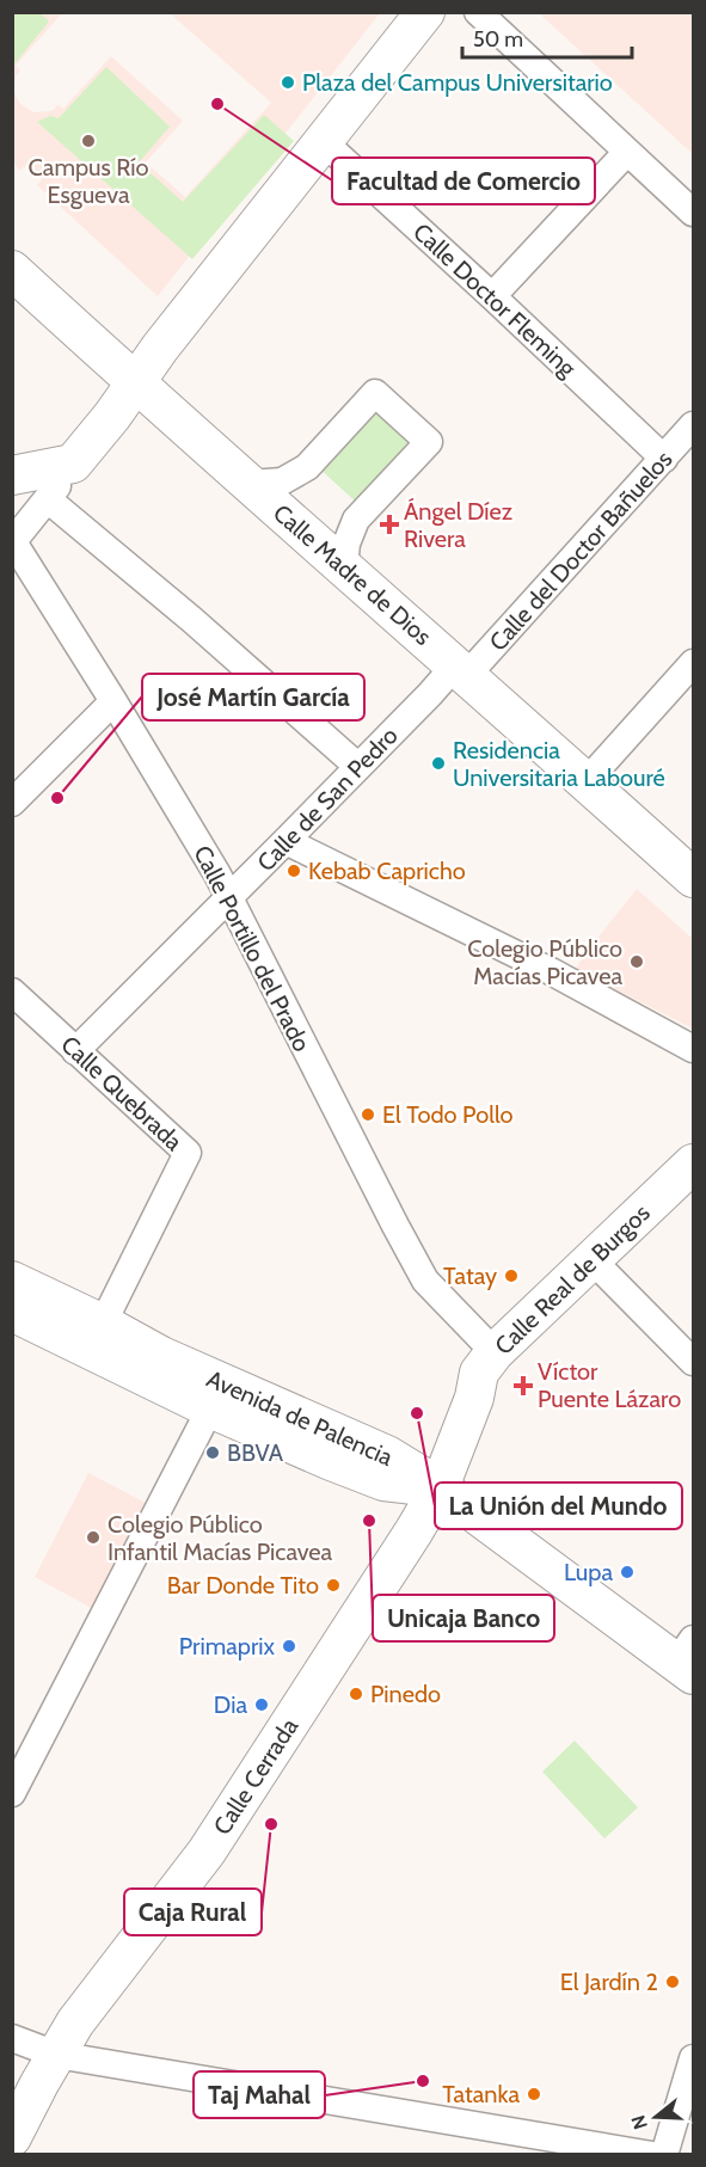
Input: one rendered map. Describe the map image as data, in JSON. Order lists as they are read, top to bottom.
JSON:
{
  "streets": {
    "main road": [
      "Calle Madre de Dios",
      "Calle Real de Burgos",
      "Avenida de Palencia",
      "Calle Cerrada"
    ],
    "street": [
      "Calle Doctor Fleming",
      "Calle del Doctor Bañuelos",
      "Calle de San Pedro",
      "Calle Portillo del Prado",
      "Calle Quebrada"
    ]
  },
  "crossings": [
    ["Calle Doctor Fleming", "Calle del Doctor Bañuelos"],
    ["Calle del Doctor Bañuelos", "Calle Madre de Dios"],
    ["Calle del Doctor Bañuelos", "Calle de San Pedro"],
    ["Calle Madre de Dios", "Calle de San Pedro"],
    ["Calle de San Pedro", "Calle Portillo del Prado"],
    ["Calle de San Pedro", "Calle Quebrada"],
    ["Calle Portillo del Prado", "Calle Real de Burgos"],
    ["Calle Quebrada", "Avenida de Palencia"],
    ["Calle Real de Burgos", "Avenida de Palencia"],
    ["Calle Real de Burgos", "Calle Cerrada"],
    ["Avenida de Palencia", "Calle Cerrada"]
  ],
  "places": {
    "other": [
      "Plaza del Campus Universitario",
      "Facultad de Comercio",
      "Campus Río Esgueva",
      "Residencia Universitaria Labouré",
      "José Martín García",
      "Kebab Capricho",
      "Colegio Público Macías Picavea",
      "El Todo Pollo",
      "Tatay",
      "La Unión del Mundo",
      "BBVA",
      "Unicaja Banco",
      "Colegio Público Infantil Macías Picavea",
      "Lupa",
      "Bar Donde Tito",
      "Primaprix",
      "Pinedo",
      "Dia",
      "Caja Rural",
      "El Jardín 2",
      "Taj Mahal",
      "Tatanka"
    ],
    "health": ["Ángel Díez Rivera", "Víctor Puente Lázaro"]
  },
  "scale_bar": "50 m",
  "north": "left"
}
